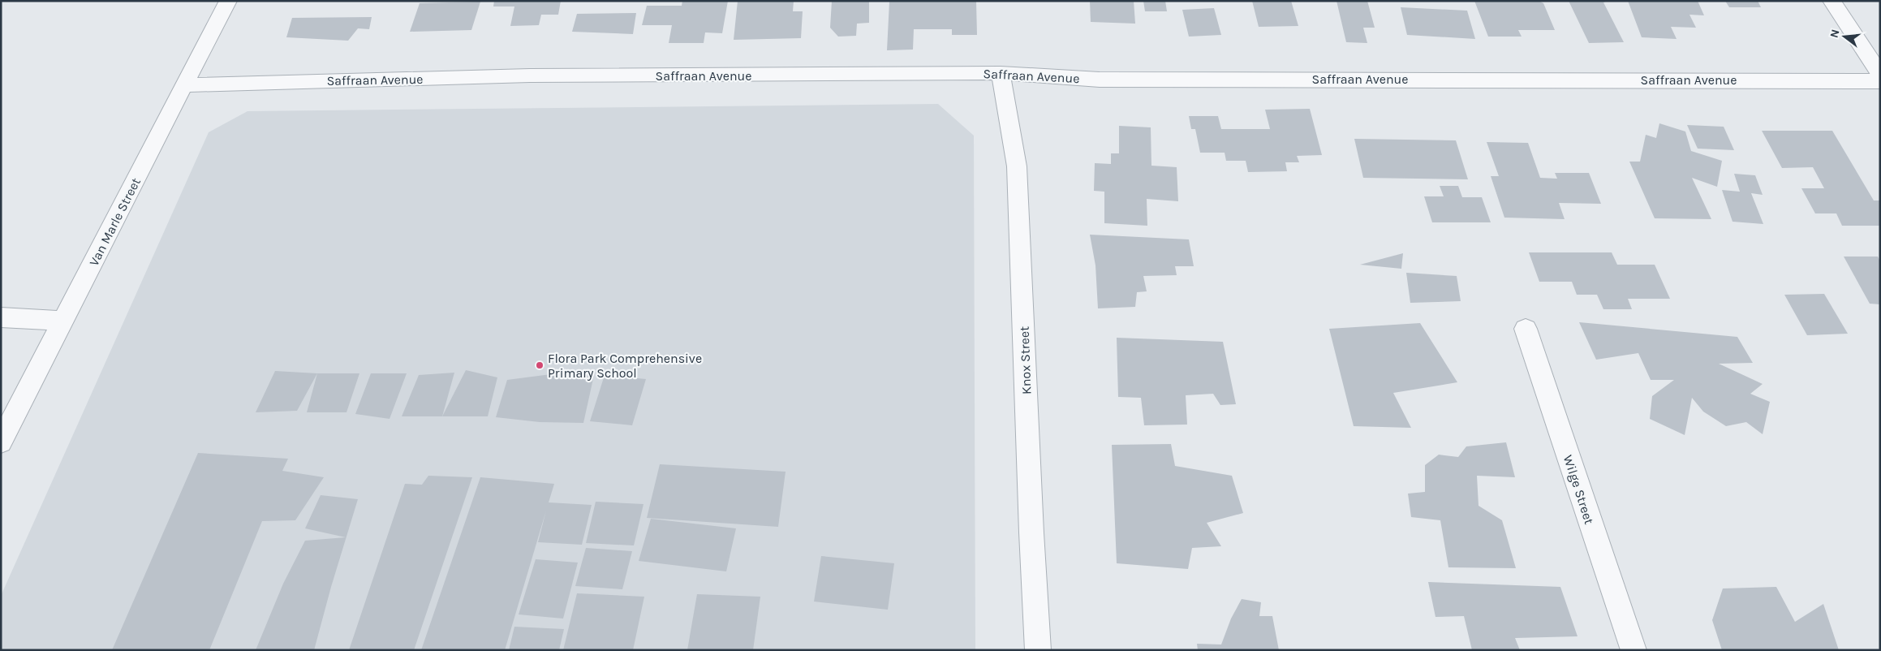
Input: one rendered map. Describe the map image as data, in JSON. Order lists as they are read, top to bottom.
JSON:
{
  "streets": {
    "street": [
      "Saffraan Avenue",
      "Van Marle Street",
      "Knox Street",
      "Wilge Street"
    ]
  },
  "crossings": [
    ["Saffraan Avenue", "Van Marle Street"],
    ["Saffraan Avenue", "Knox Street"]
  ],
  "places": ["Flora Park Comprehensive Primary School"],
  "north": "left"
}
